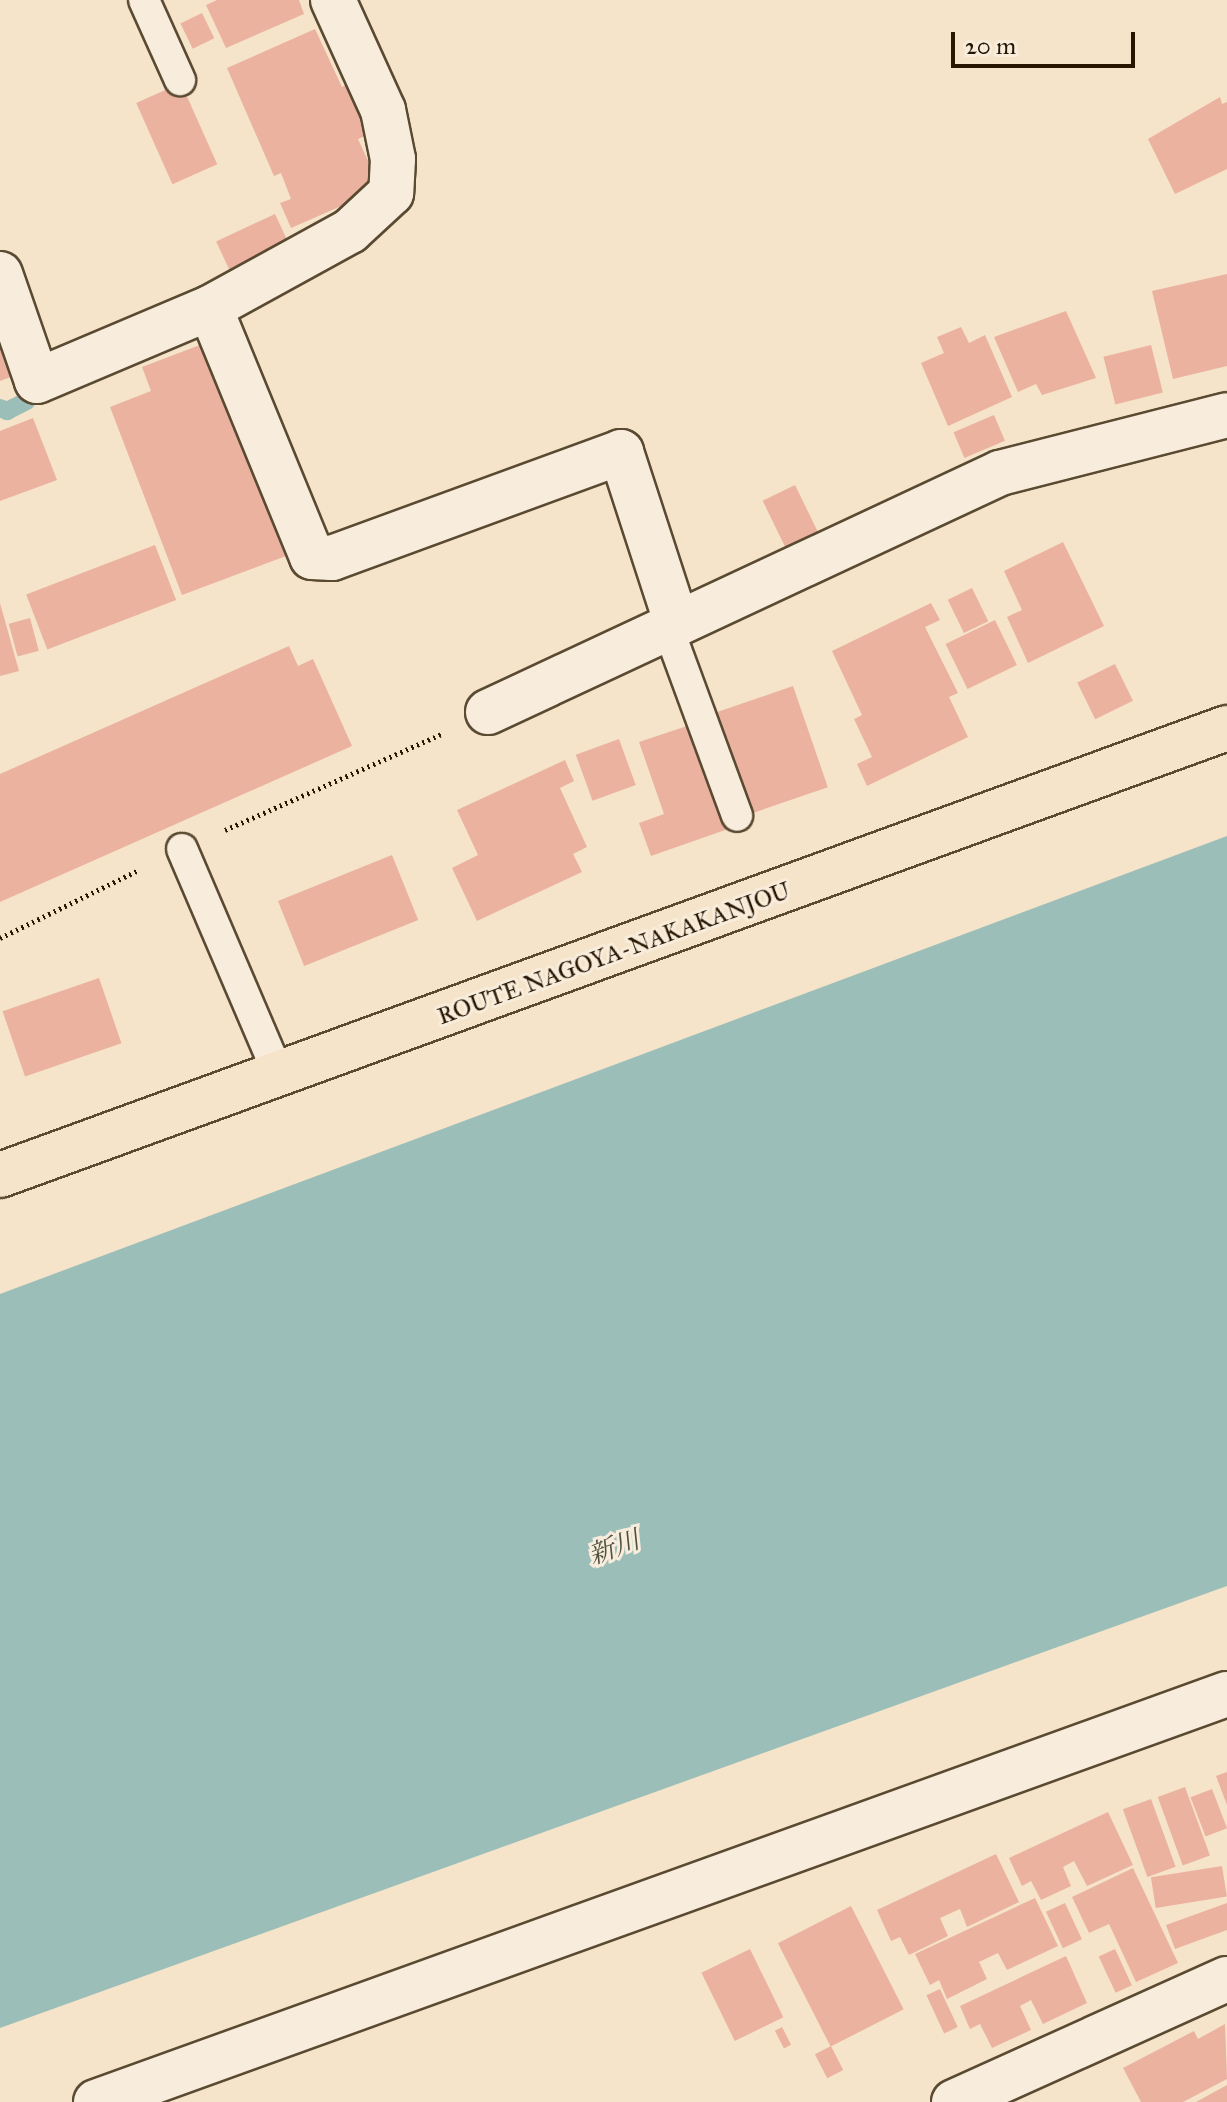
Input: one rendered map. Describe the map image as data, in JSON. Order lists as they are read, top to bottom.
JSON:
{
  "streets": {
    "main road": ["ROUTE NAGOYA-NAKAKANJOU"]
  },
  "water": ["新川"],
  "scale_bar": "20 m"
}
